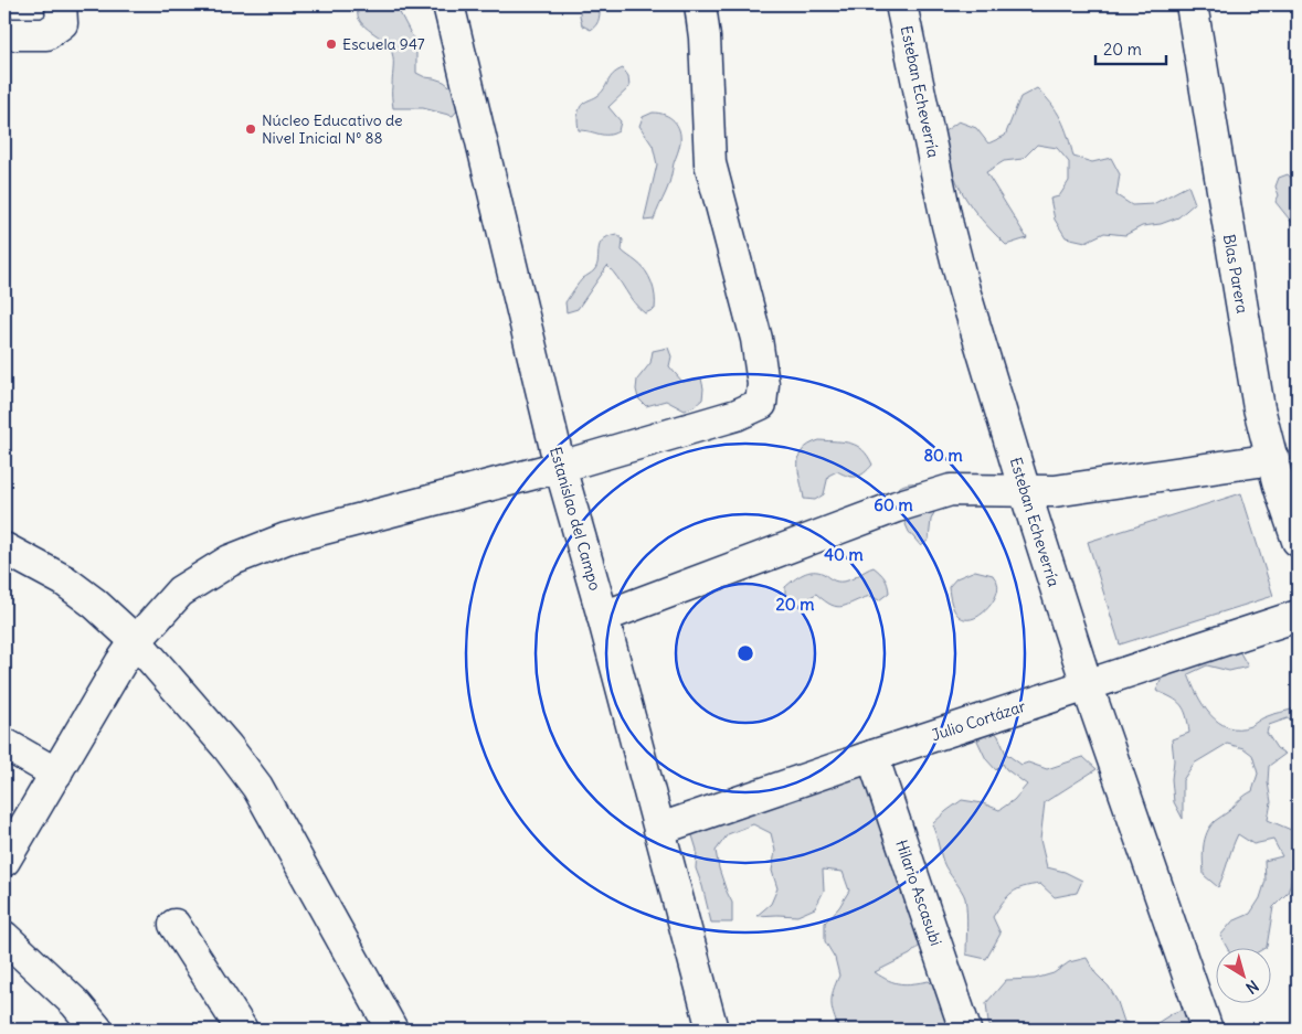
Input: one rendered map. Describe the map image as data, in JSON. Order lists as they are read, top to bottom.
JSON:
{
  "streets": {
    "street": [
      "Esteban Echeverría",
      "Blas Parera",
      "Estanislao del Campo",
      "Julio Cortázar",
      "Hilario Ascasubi"
    ]
  },
  "crossings": [
    ["Esteban Echeverría", "Julio Cortázar"],
    ["Estanislao del Campo", "Julio Cortázar"],
    ["Julio Cortázar", "Hilario Ascasubi"]
  ],
  "places": ["Escuela 947", "Núcleo Educativo de Nivel Inicial Nº 88"],
  "scale_bar": "20 m",
  "north": "bottom right",
  "rings": [
    "80 m",
    "60 m",
    "40 m",
    "20 m"
  ]
}
